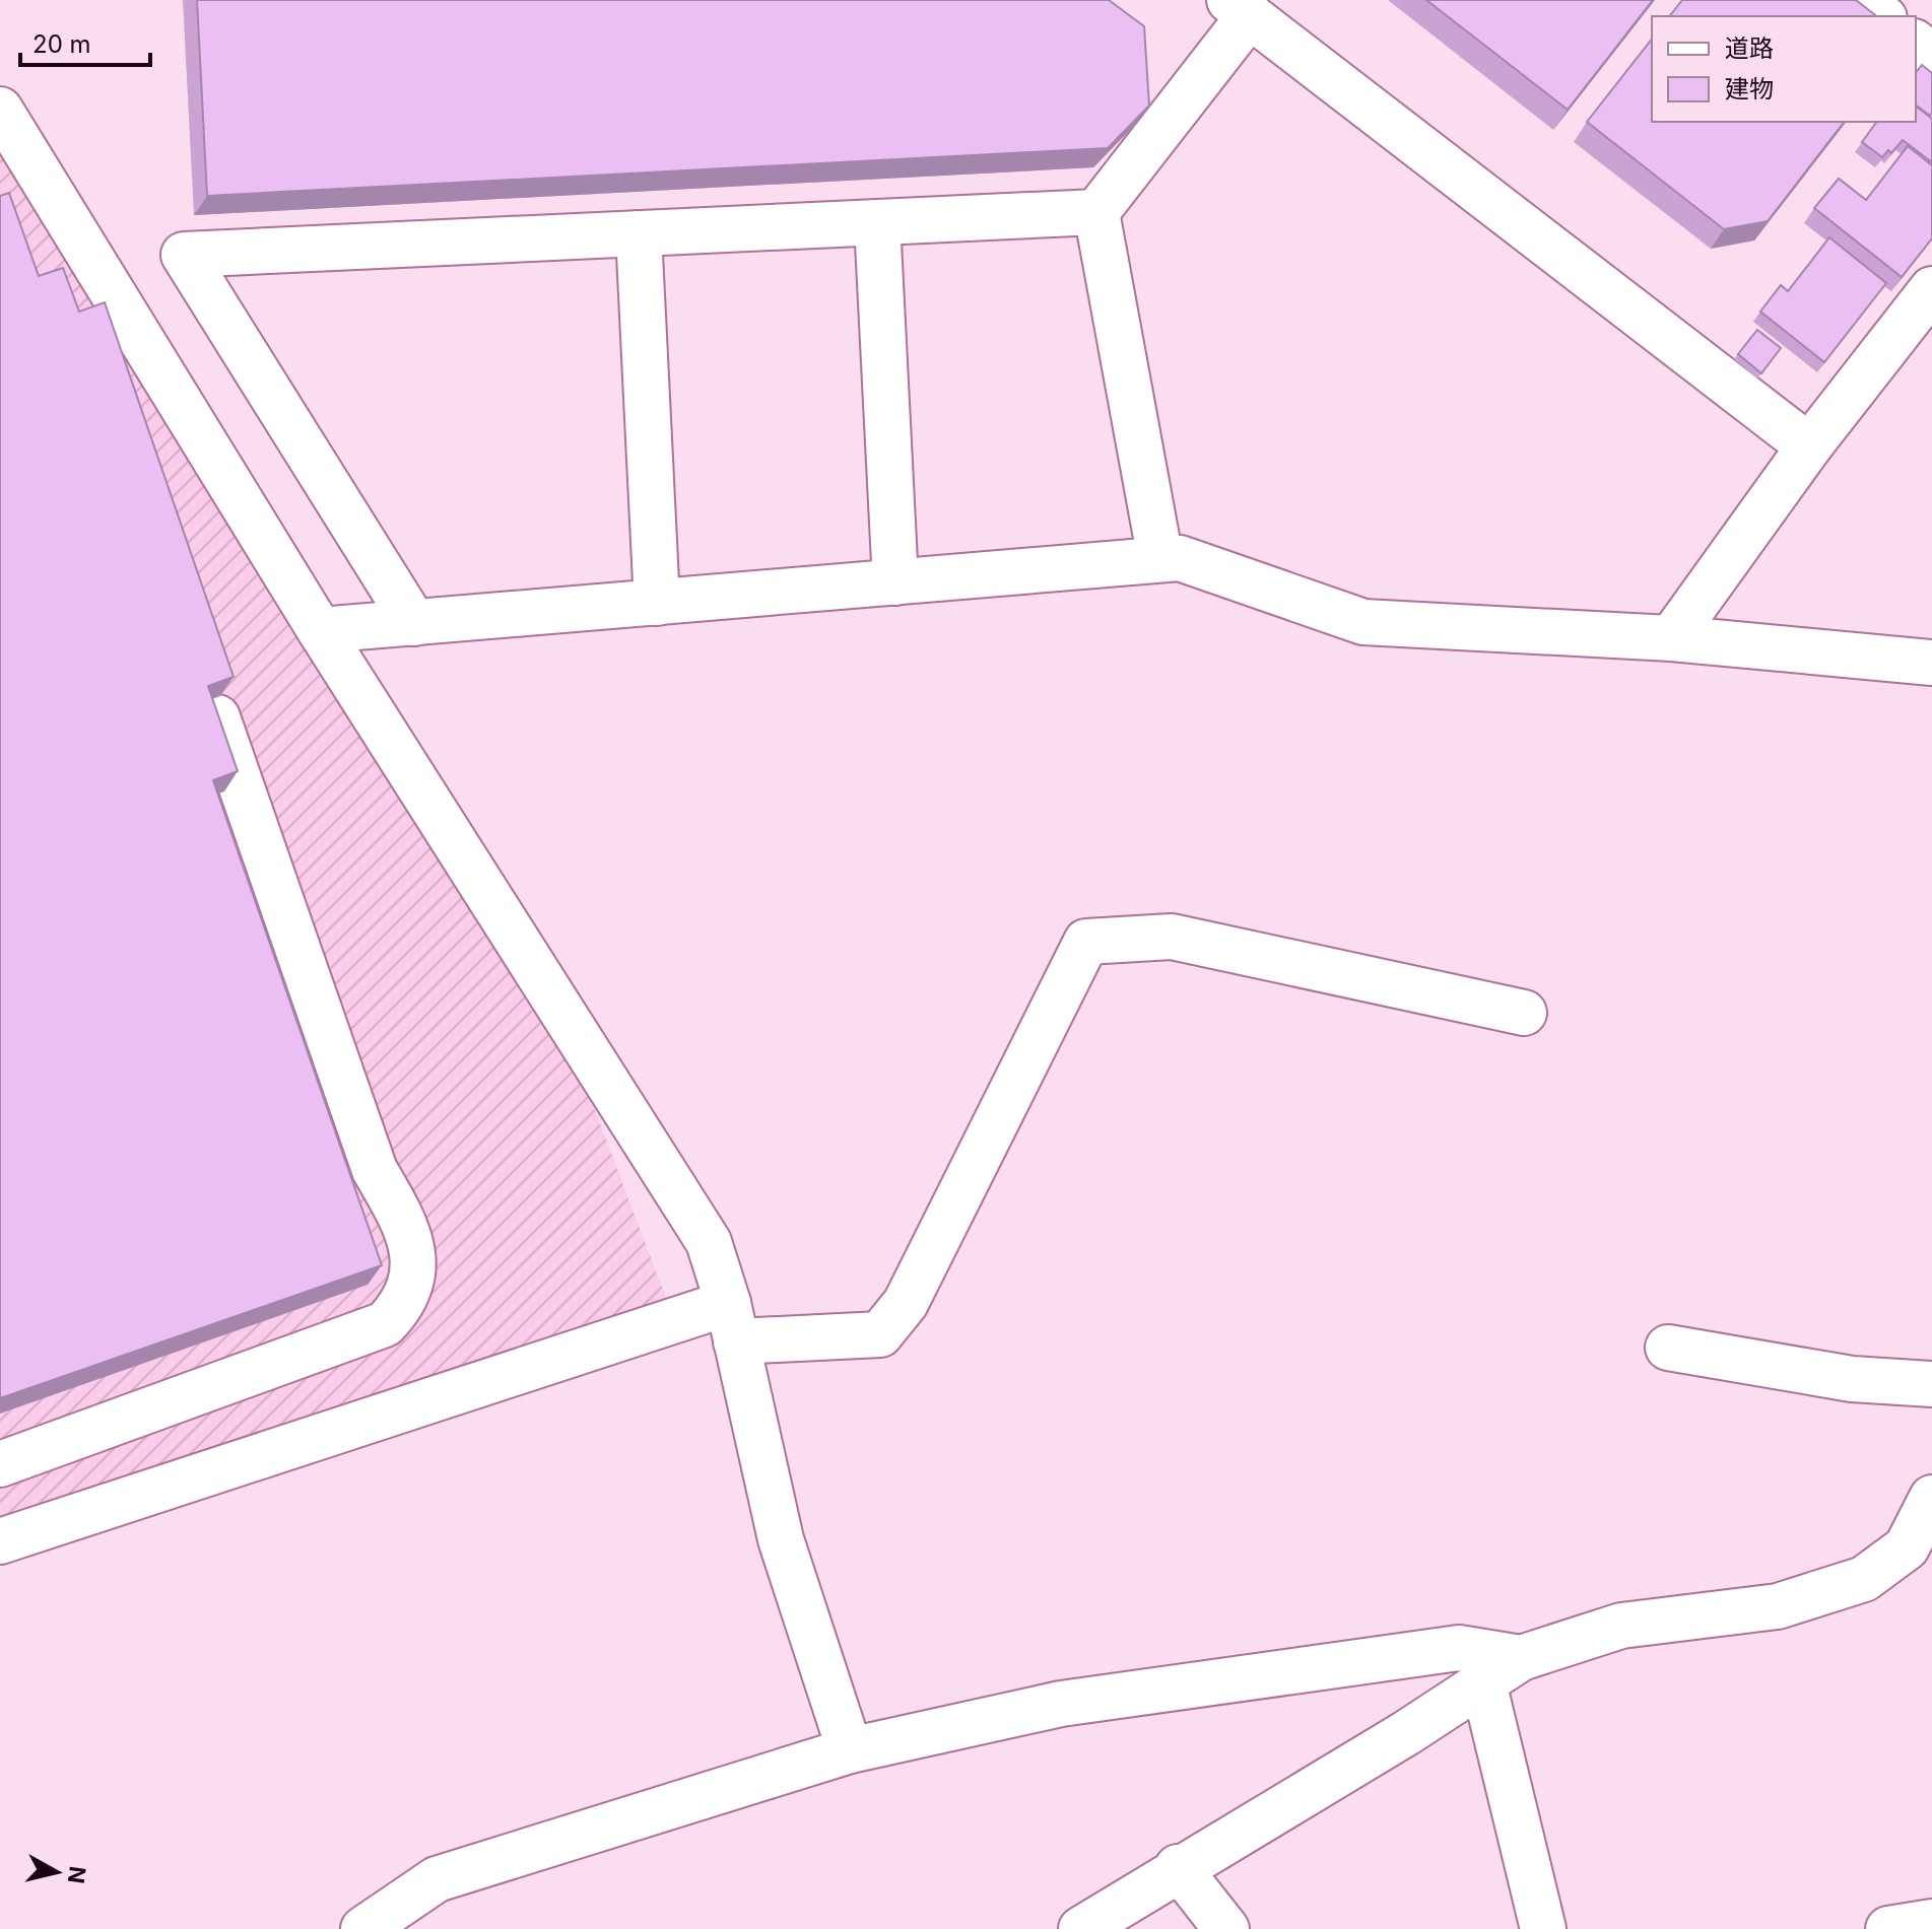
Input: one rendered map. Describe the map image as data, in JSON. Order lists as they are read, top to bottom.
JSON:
{
  "legend": ["道路", "建物"],
  "scale_bar": "20 m",
  "north": "right"
}
